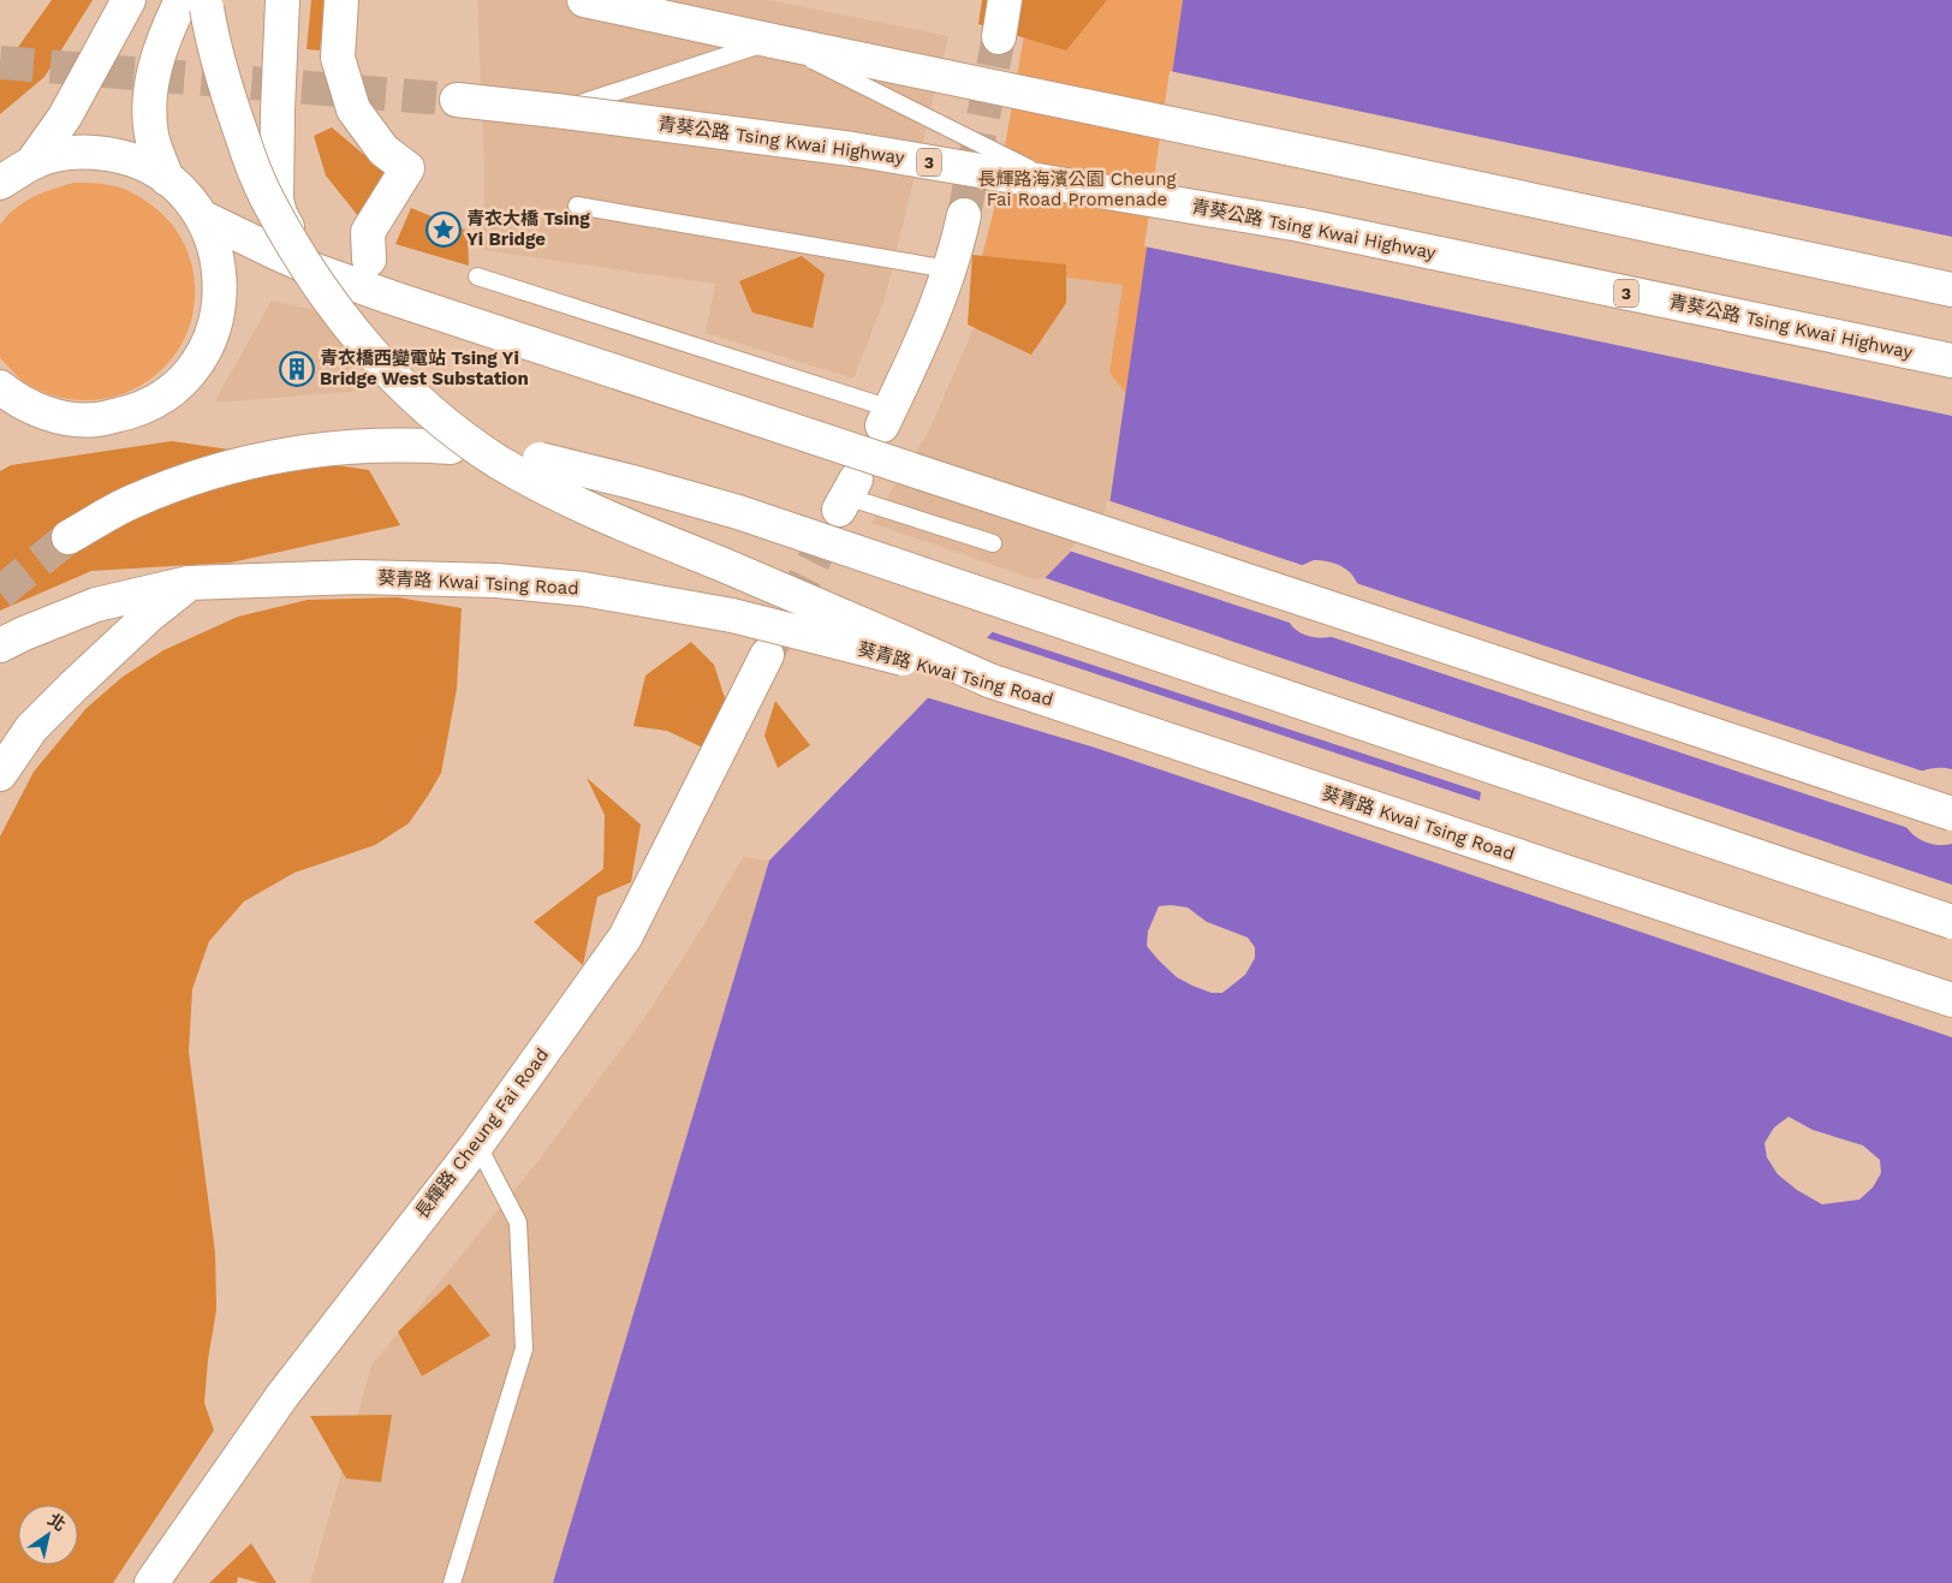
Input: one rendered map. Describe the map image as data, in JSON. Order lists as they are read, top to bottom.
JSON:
{
  "streets": {
    "main road": [
      "青葵公路 Tsing Kwai Highway",
      "3",
      "葵青路 Kwai Tsing Road",
      "長輝路 Cheung Fai Road"
    ]
  },
  "parks": ["長輝路海濱公園 Cheung Fai Road Promenade"],
  "places": {
    "place": ["青衣大橋 Tsing Yi Bridge"],
    "building": ["青衣橋西變電站 Tsing Yi Bridge West Substation"]
  },
  "north": "top right"
}
